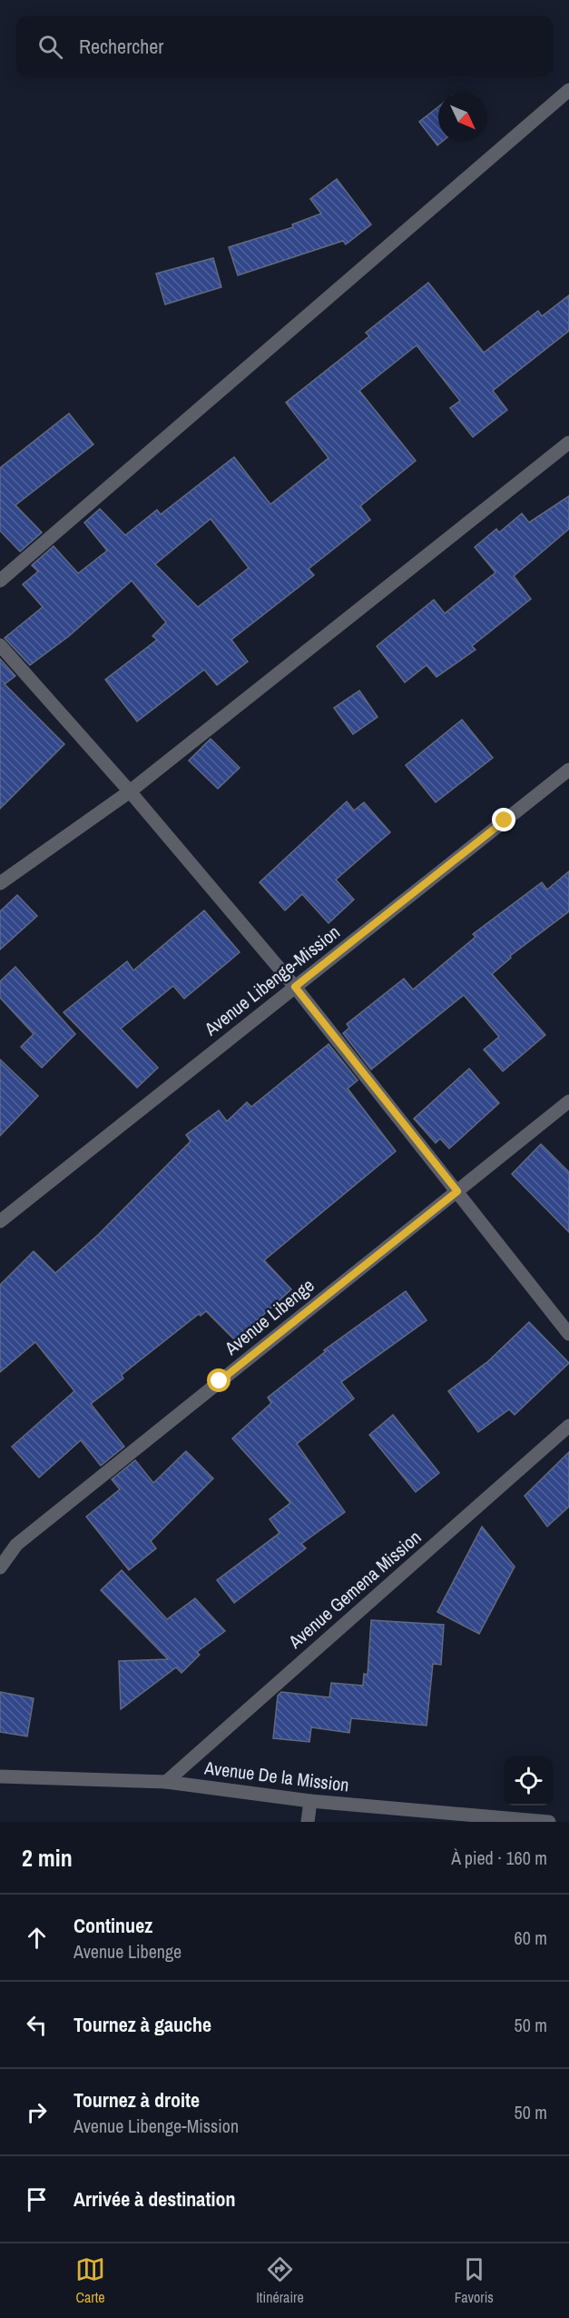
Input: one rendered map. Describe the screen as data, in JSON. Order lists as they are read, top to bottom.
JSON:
{
  "streets": {
    "street": [
      "Avenue Libenge-Mission",
      "Avenue Libenge",
      "Avenue Gemena Mission",
      "Avenue De la Mission"
    ]
  },
  "crossings": [
    ["Avenue Gemena Mission", "Avenue De la Mission"]
  ],
  "north": "bottom right",
  "page": {
    "search": "Rechercher",
    "heading": ["2 min", "À pied · 160 m"],
    "list": [
      ["Continuez", "Avenue Libenge", "60 m"],
      ["Tournez à gauche", "50 m"],
      ["Tournez à droite", "Avenue Libenge-Mission", "50 m"],
      "Arrivée à destination"
    ],
    "nav": ["Carte", "Itinéraire", "Favoris"]
  }
}
